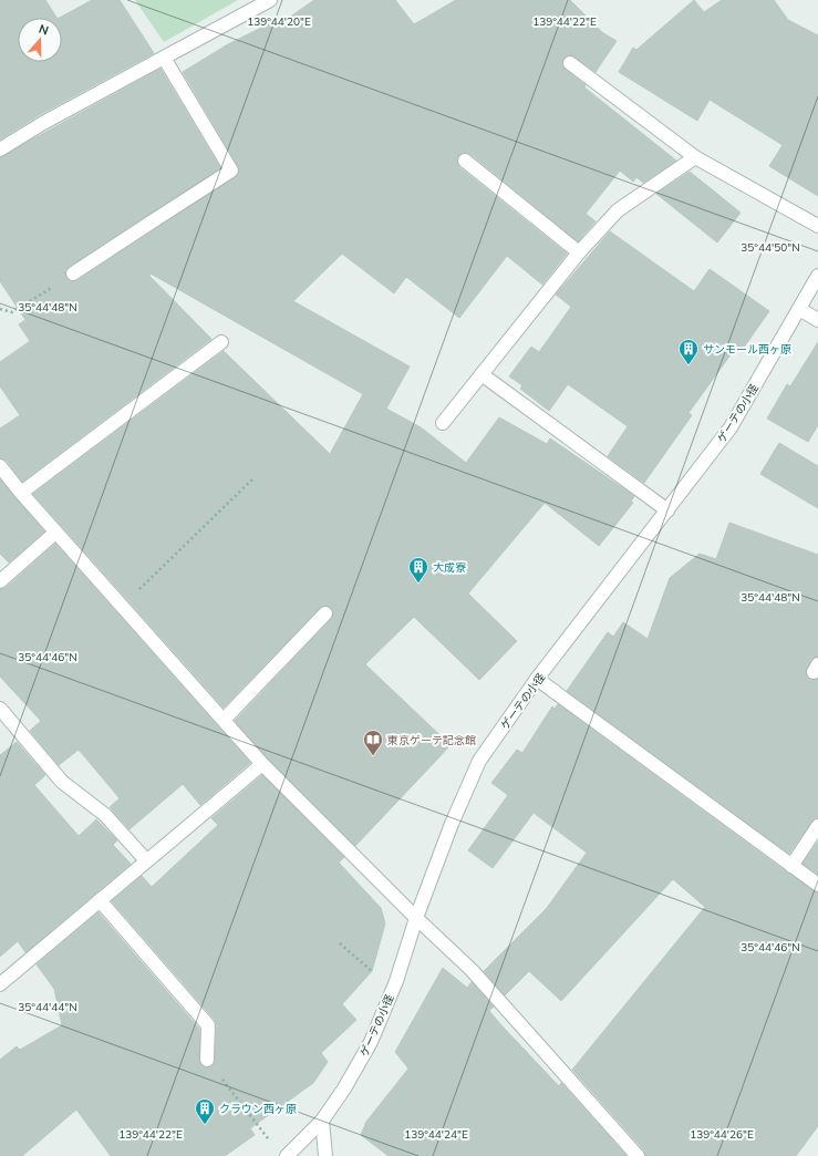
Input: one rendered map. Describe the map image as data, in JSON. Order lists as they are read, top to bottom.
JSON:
{
  "streets": {
    "street": ["ゲーテの小径"]
  },
  "places": {
    "building": ["サンモール西ヶ原", "大成寮", "クラウン西ヶ原"],
    "library": ["東京ゲーテ記念館"]
  },
  "north": "top",
  "coordinates": [
    "139°44'22\"E",
    "139°44'20\"E",
    "35°44'50\"N",
    "35°44'48\"N",
    "35°44'46\"N",
    "35°44'44\"N",
    "139°44'24\"E",
    "139°44'26\"E"
  ]
}
